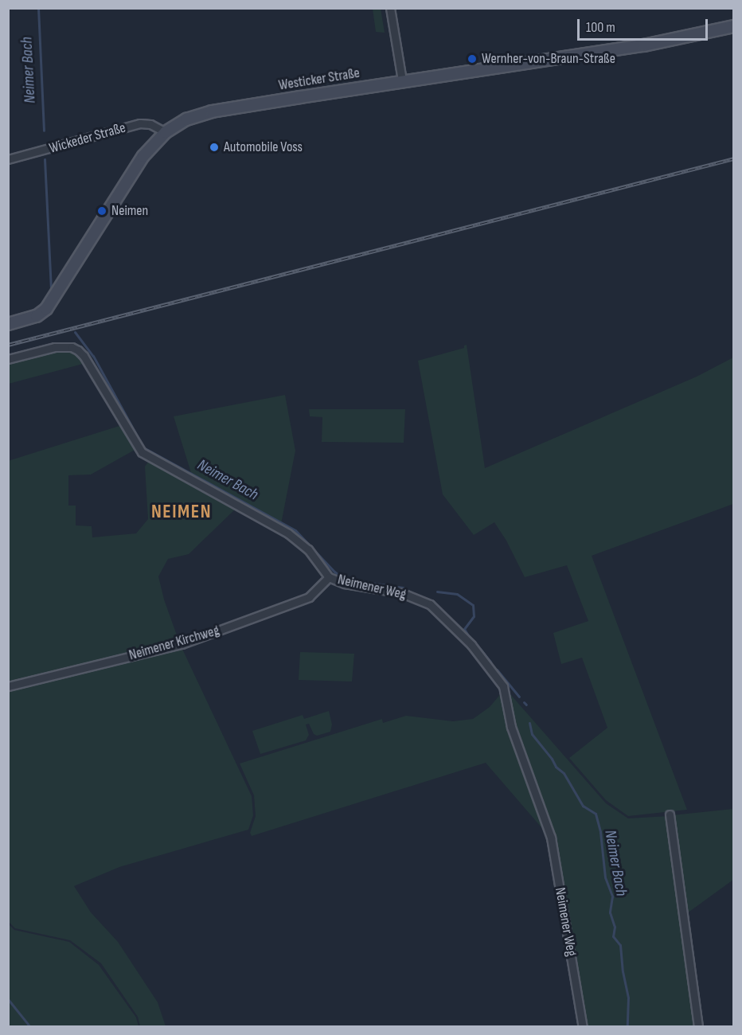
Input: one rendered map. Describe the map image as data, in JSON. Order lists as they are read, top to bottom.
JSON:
{
  "streets": {
    "main road": ["Westicker Straße"],
    "street": ["Wickeder Straße", "Neimener Weg", "Neimener Kirchweg"]
  },
  "crossings": [
    ["Westicker Straße", "Wickeder Straße"],
    ["Neimener Weg", "Neimener Kirchweg"]
  ],
  "districts": ["NEIMEN"],
  "water": ["Neimer Bach"],
  "places": ["Wernher-von-Braun-Straße", "Automobile Voss", "Neimen"],
  "scale_bar": "100 m"
}
